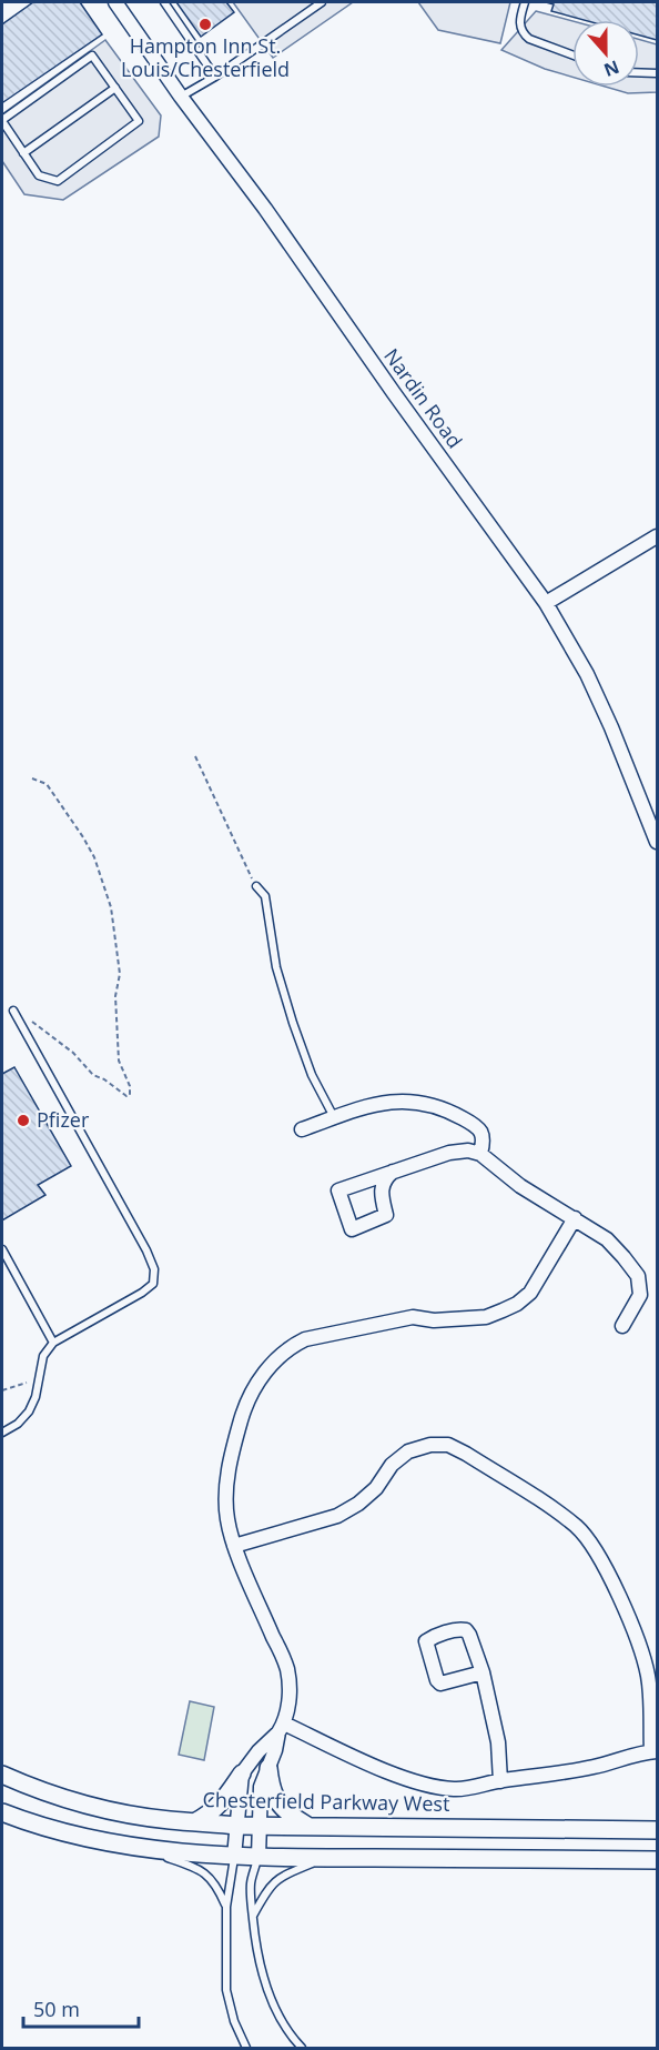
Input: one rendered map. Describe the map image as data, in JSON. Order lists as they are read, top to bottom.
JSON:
{
  "streets": {
    "street": ["Nardin Road", "Chesterfield Parkway West"]
  },
  "places": ["Hampton Inn St. Louis/Chesterfield", "Pfizer"],
  "scale_bar": "50 m",
  "north": "bottom"
}
